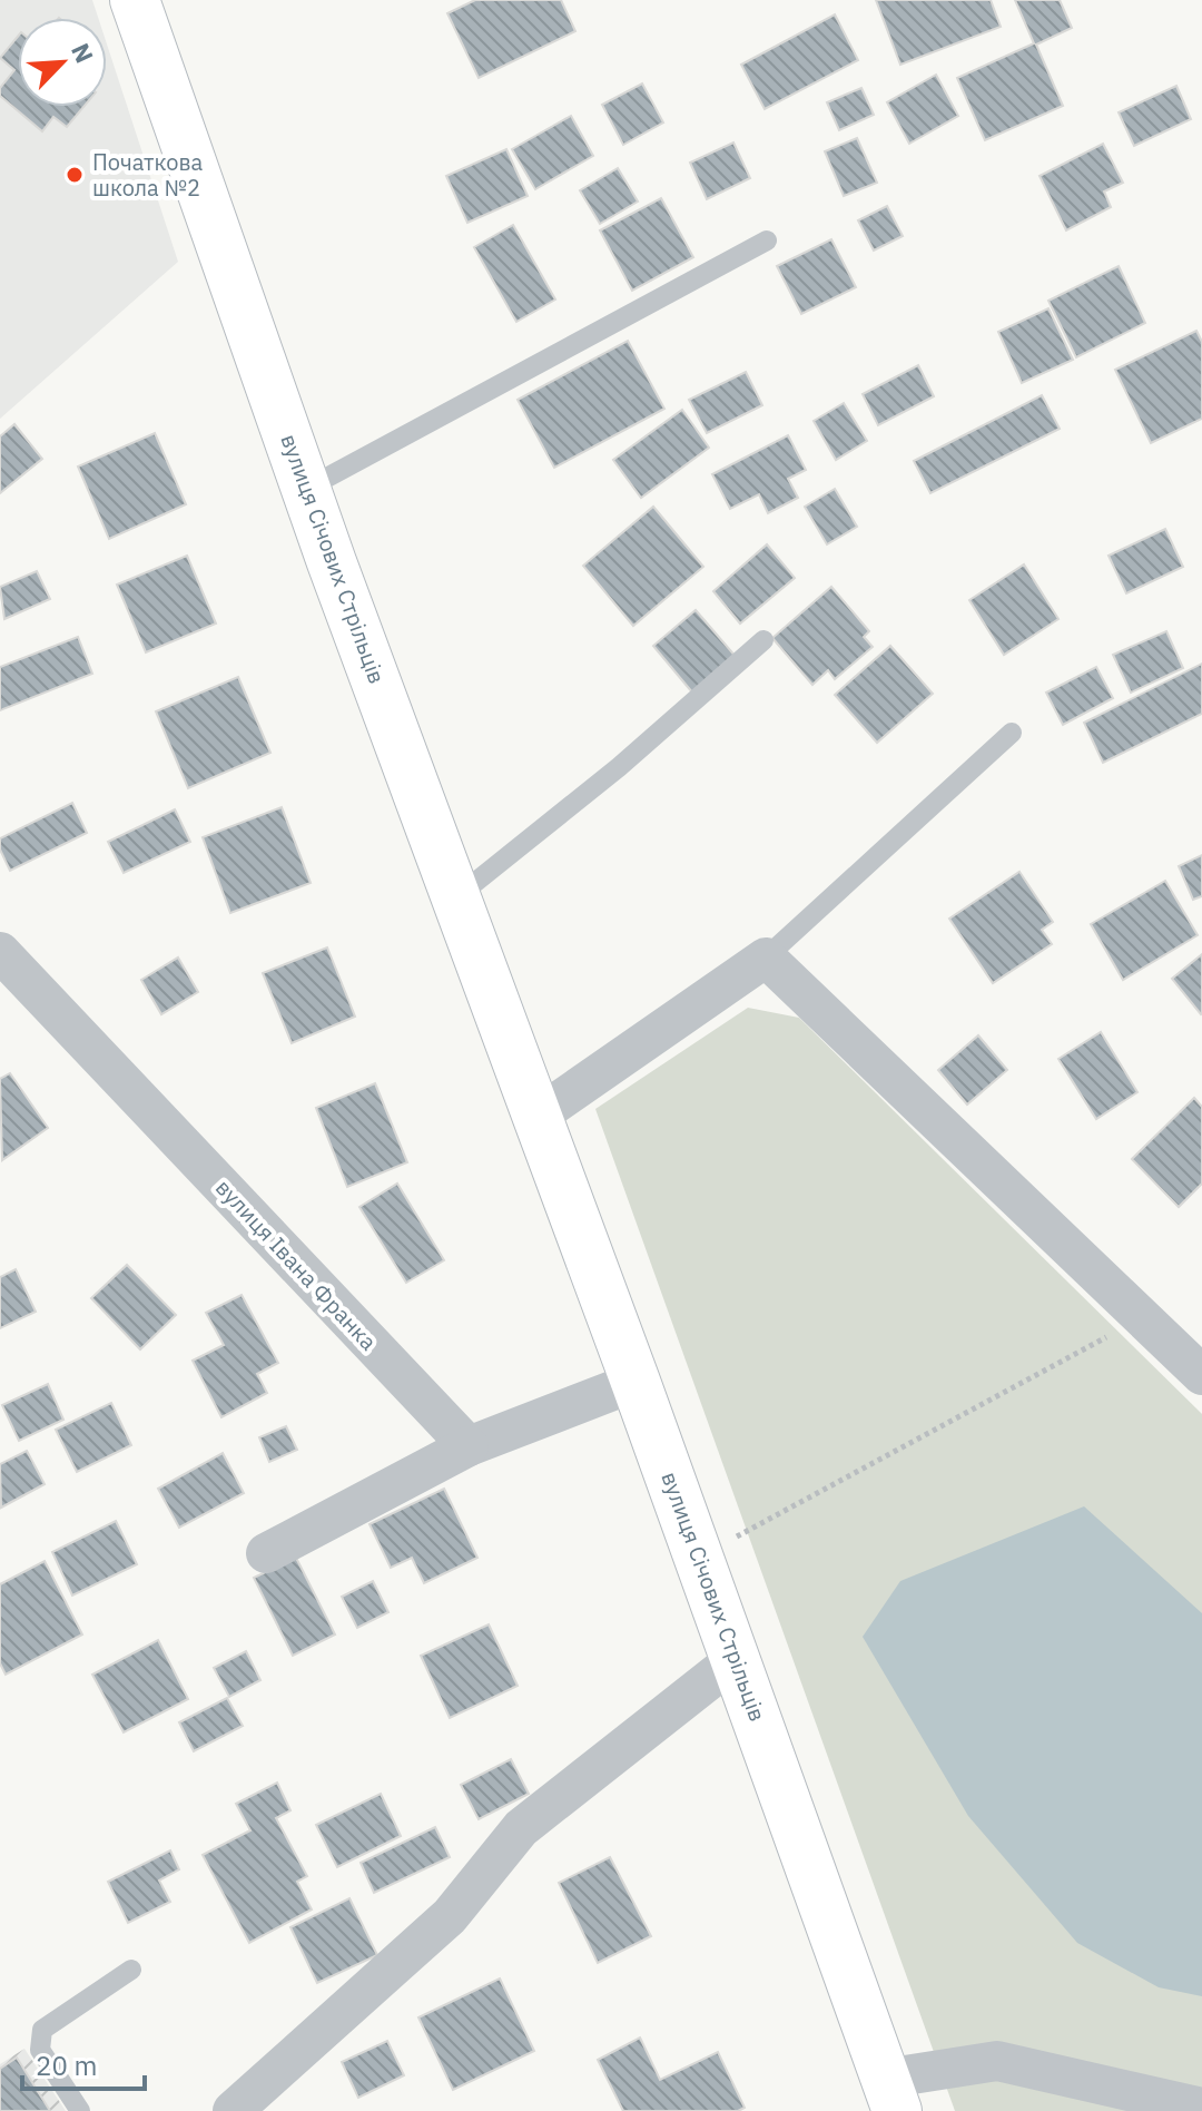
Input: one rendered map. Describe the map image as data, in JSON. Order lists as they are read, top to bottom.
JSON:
{
  "streets": {
    "street": ["вулиця Січових Стрільців", "вулиця Івана Франка"]
  },
  "places": ["Початкова школа №2"],
  "scale_bar": "20 m",
  "north": "top right"
}
